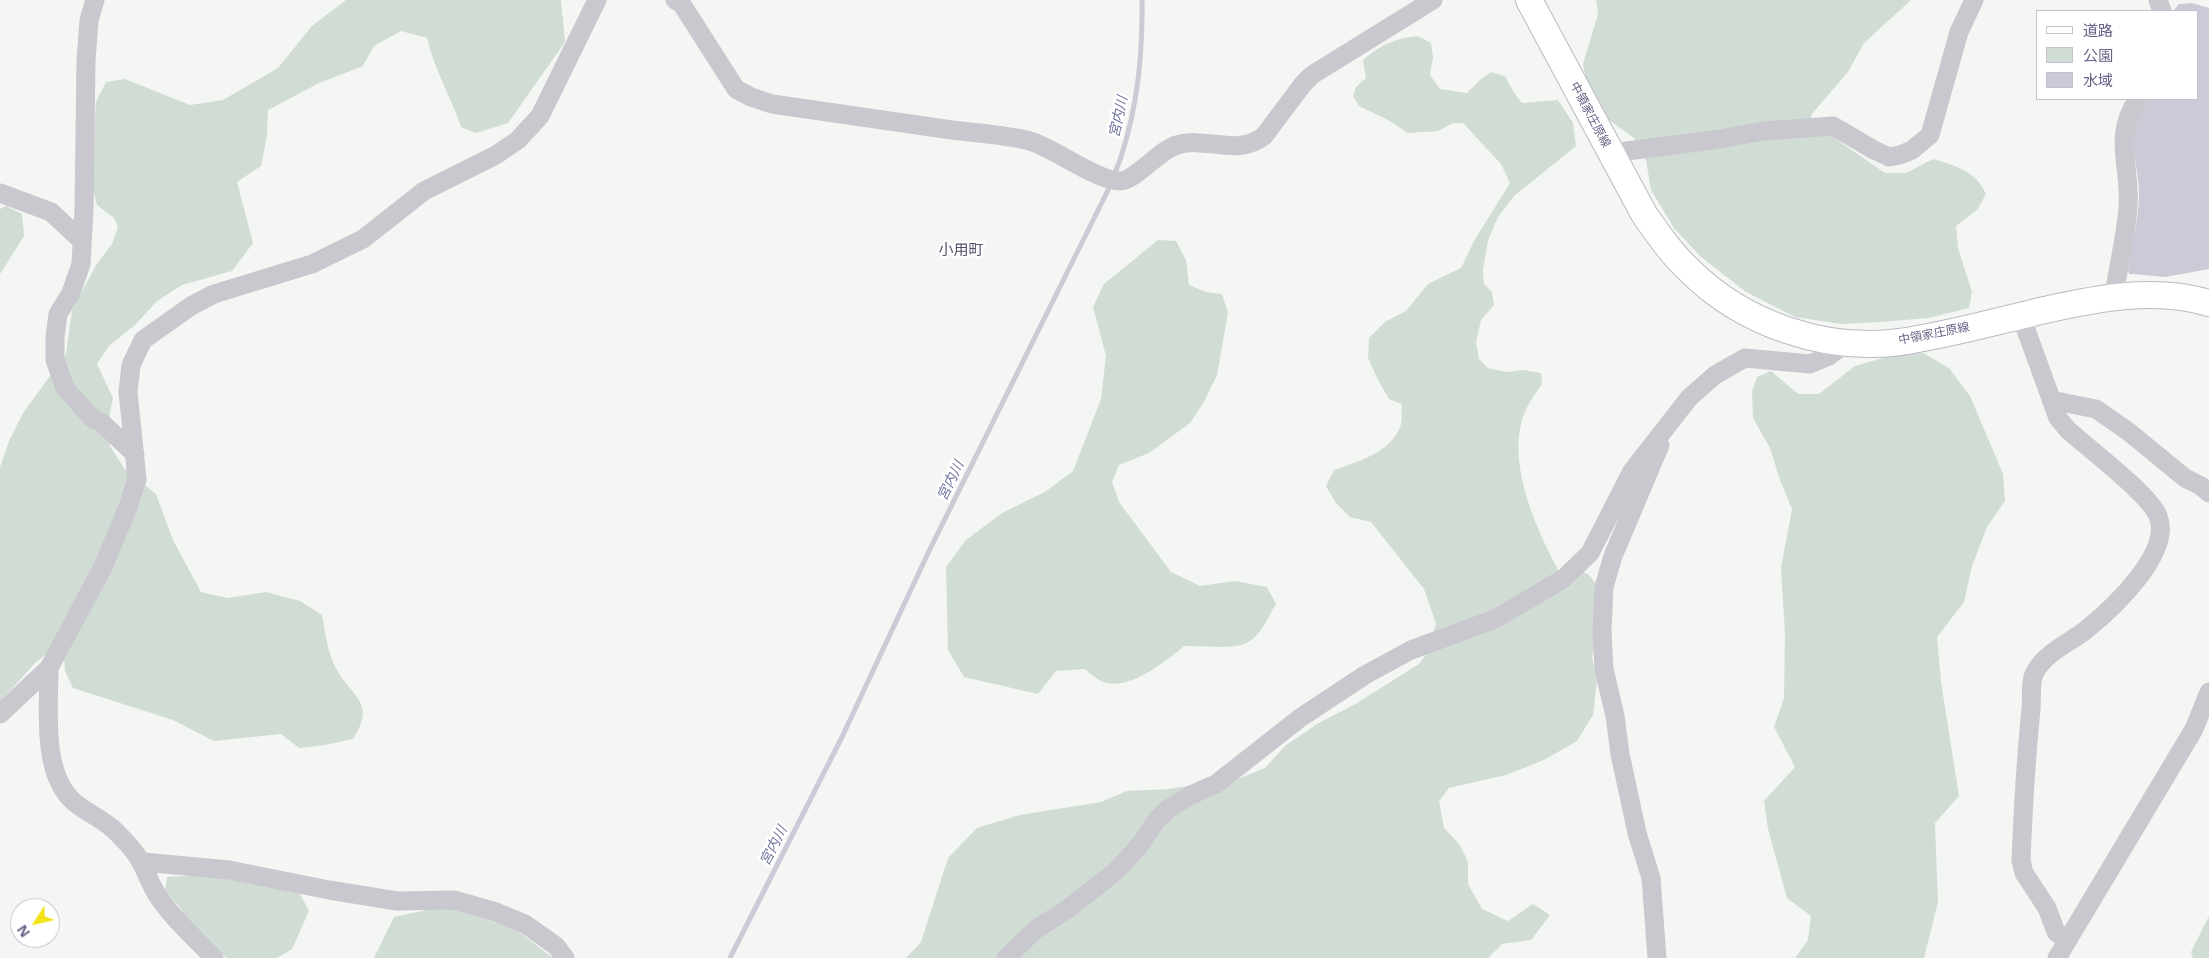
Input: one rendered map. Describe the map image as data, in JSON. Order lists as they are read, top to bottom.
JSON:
{
  "streets": {
    "main road": ["中領家庄原線"]
  },
  "districts": ["小用町"],
  "water": ["宮内川"],
  "legend": ["道路", "公園", "水域"],
  "north": "bottom left"
}
